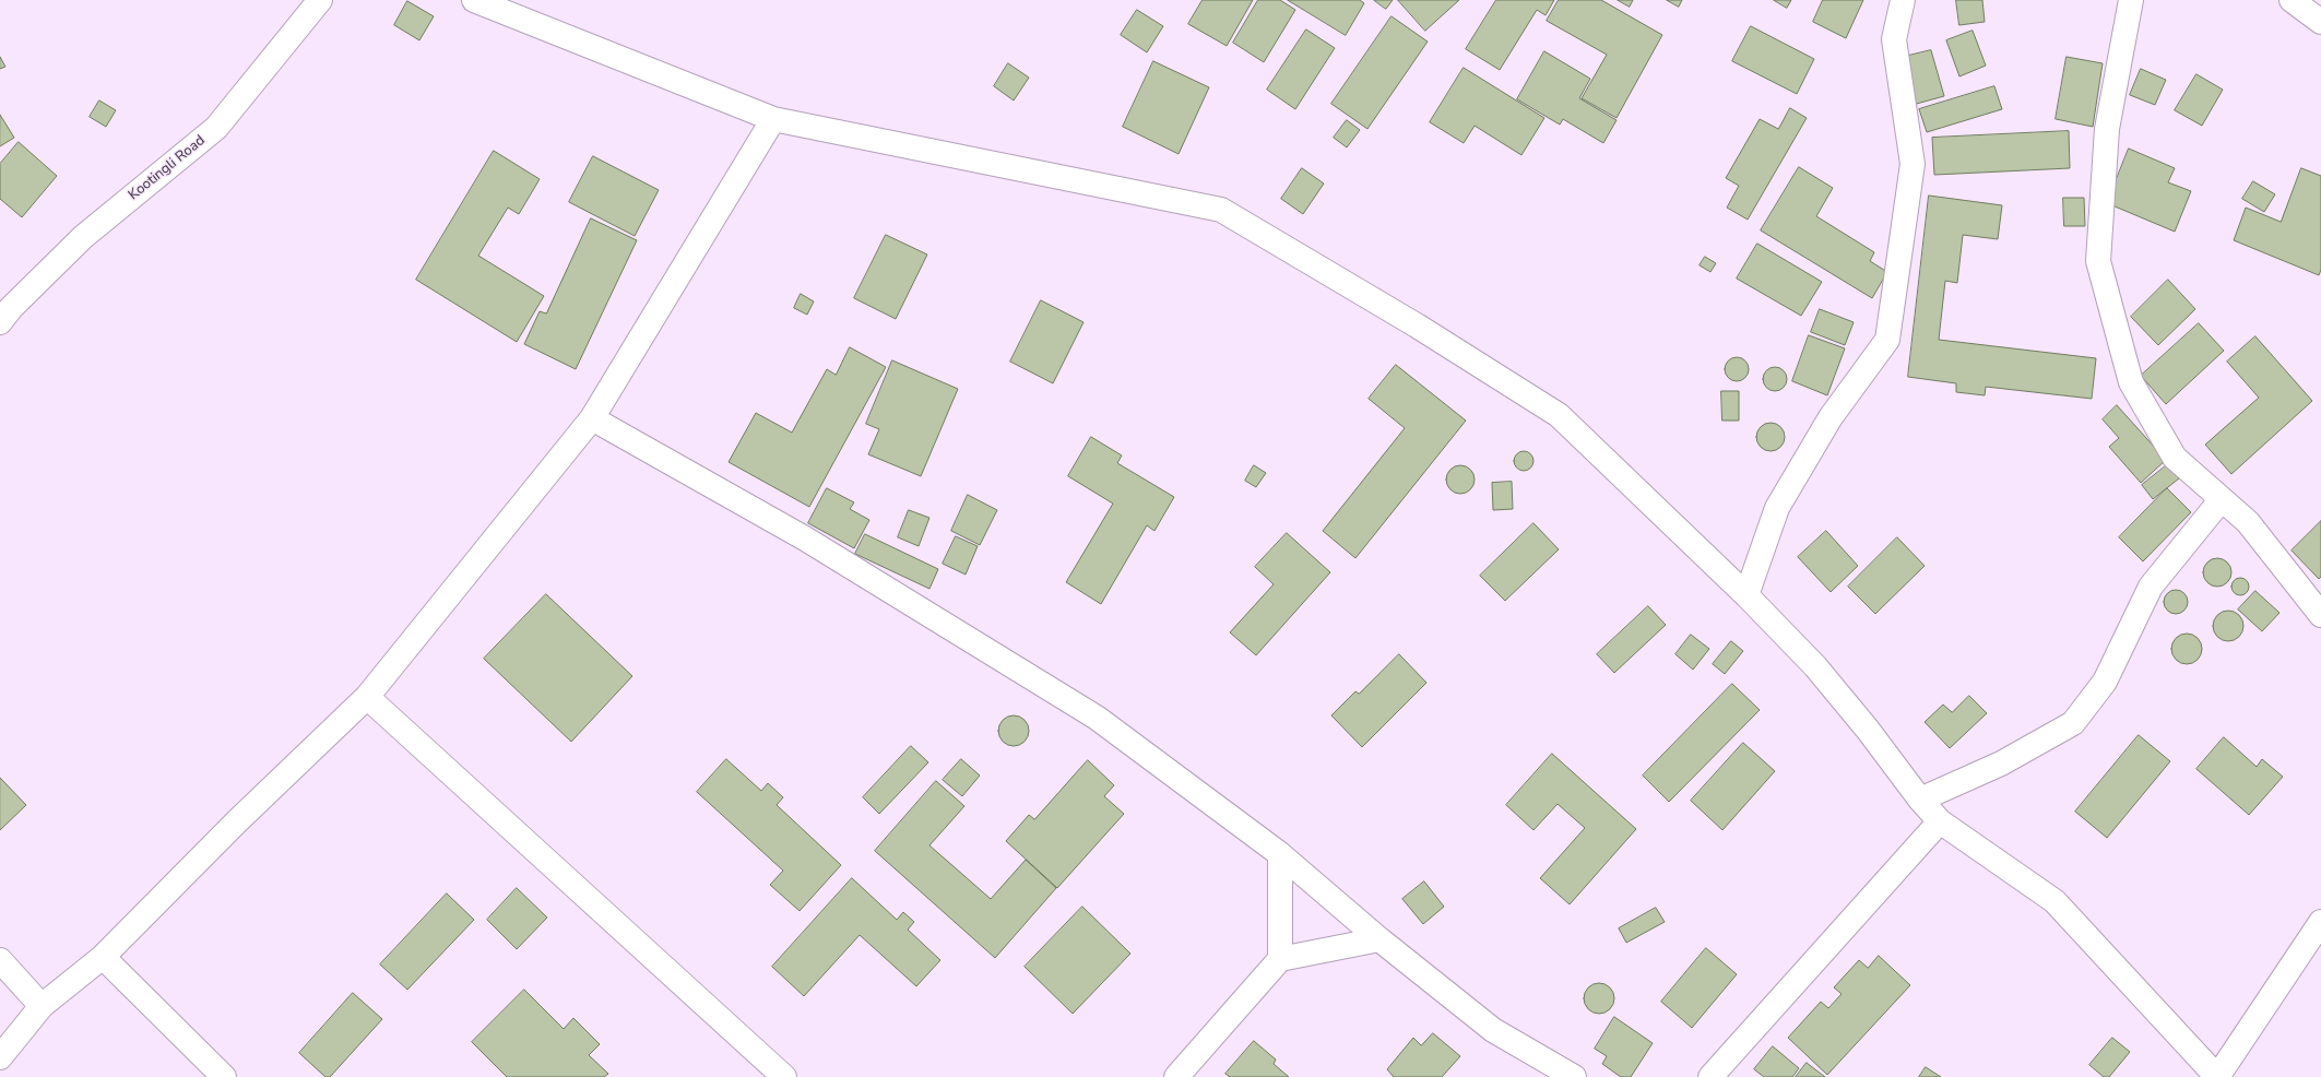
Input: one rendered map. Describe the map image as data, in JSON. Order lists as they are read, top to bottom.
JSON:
{
  "streets": {
    "street": ["Kootingli Road"]
  }
}
